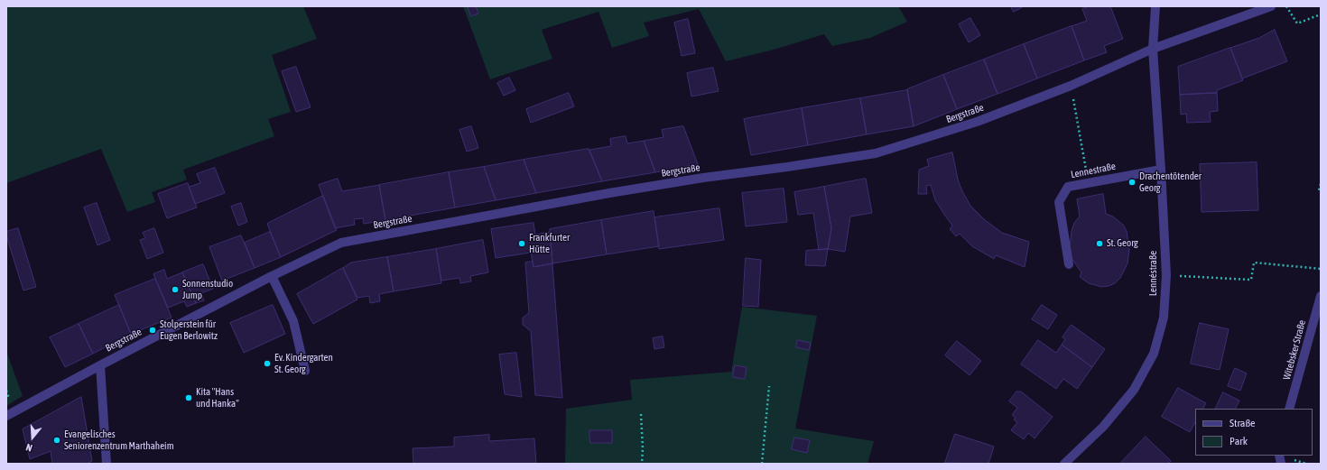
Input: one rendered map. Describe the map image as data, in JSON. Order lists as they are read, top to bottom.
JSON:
{
  "streets": {
    "street": [
      "Bergstraße",
      "Lennestraße",
      "Lennéstraße",
      "Witebsker Straße"
    ]
  },
  "crossings": [
    ["Bergstraße", "Lennéstraße"],
    ["Lennestraße", "Lennéstraße"]
  ],
  "places": [
    "Drachentötender Georg",
    "Frankfurter Hütte",
    "St. Georg",
    "Sonnenstudio Jump",
    "Stolperstein für Eugen Berlowitz",
    "Ev. Kindergarten St. Georg",
    "Kita \"Hans und Hanka\"",
    "Evangelisches Seniorenzentrum Marthaheim"
  ],
  "legend": ["Straße", "Park"],
  "north": "bottom"
}
